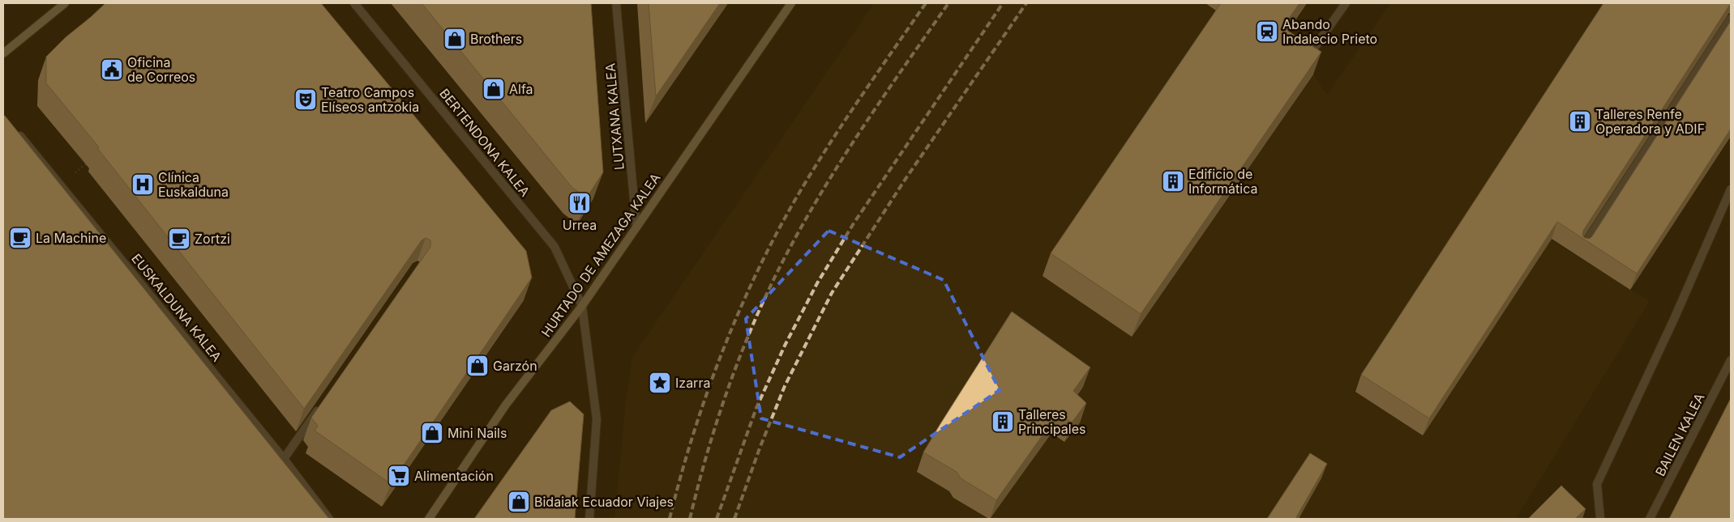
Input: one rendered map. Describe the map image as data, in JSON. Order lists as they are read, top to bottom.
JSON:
{
  "streets": {
    "street": [
      "LUTXANA KALEA",
      "BERTENDONA KALEA",
      "HURTADO DE AMEZAGA KALEA",
      "EUSKALDUNA KALEA",
      "BAILEN KALEA"
    ]
  },
  "crossings": [
    ["LUTXANA KALEA", "HURTADO DE AMEZAGA KALEA"],
    ["BERTENDONA KALEA", "HURTADO DE AMEZAGA KALEA"]
  ],
  "places": {
    "station": ["Abando Indalecio Prieto"],
    "shop": [
      "Brothers",
      "Alfa",
      "Garzón",
      "Mini Nails",
      "Bidaiak Ecuador Viajes"
    ],
    "public building": ["Oficina de Correos"],
    "theatre": ["Teatro Campos Elíseos antzokia"],
    "building": ["Talleres Renfe Operadora y ADIF", "Edificio de Informática", "Talleres Principales"],
    "hospital": ["Clínica Euskalduna"],
    "restaurant": ["Urrea"],
    "cafe": ["La Machine", "Zortzi"],
    "place": ["Izarra"],
    "supermarket": ["Alimentación"]
  }
}
